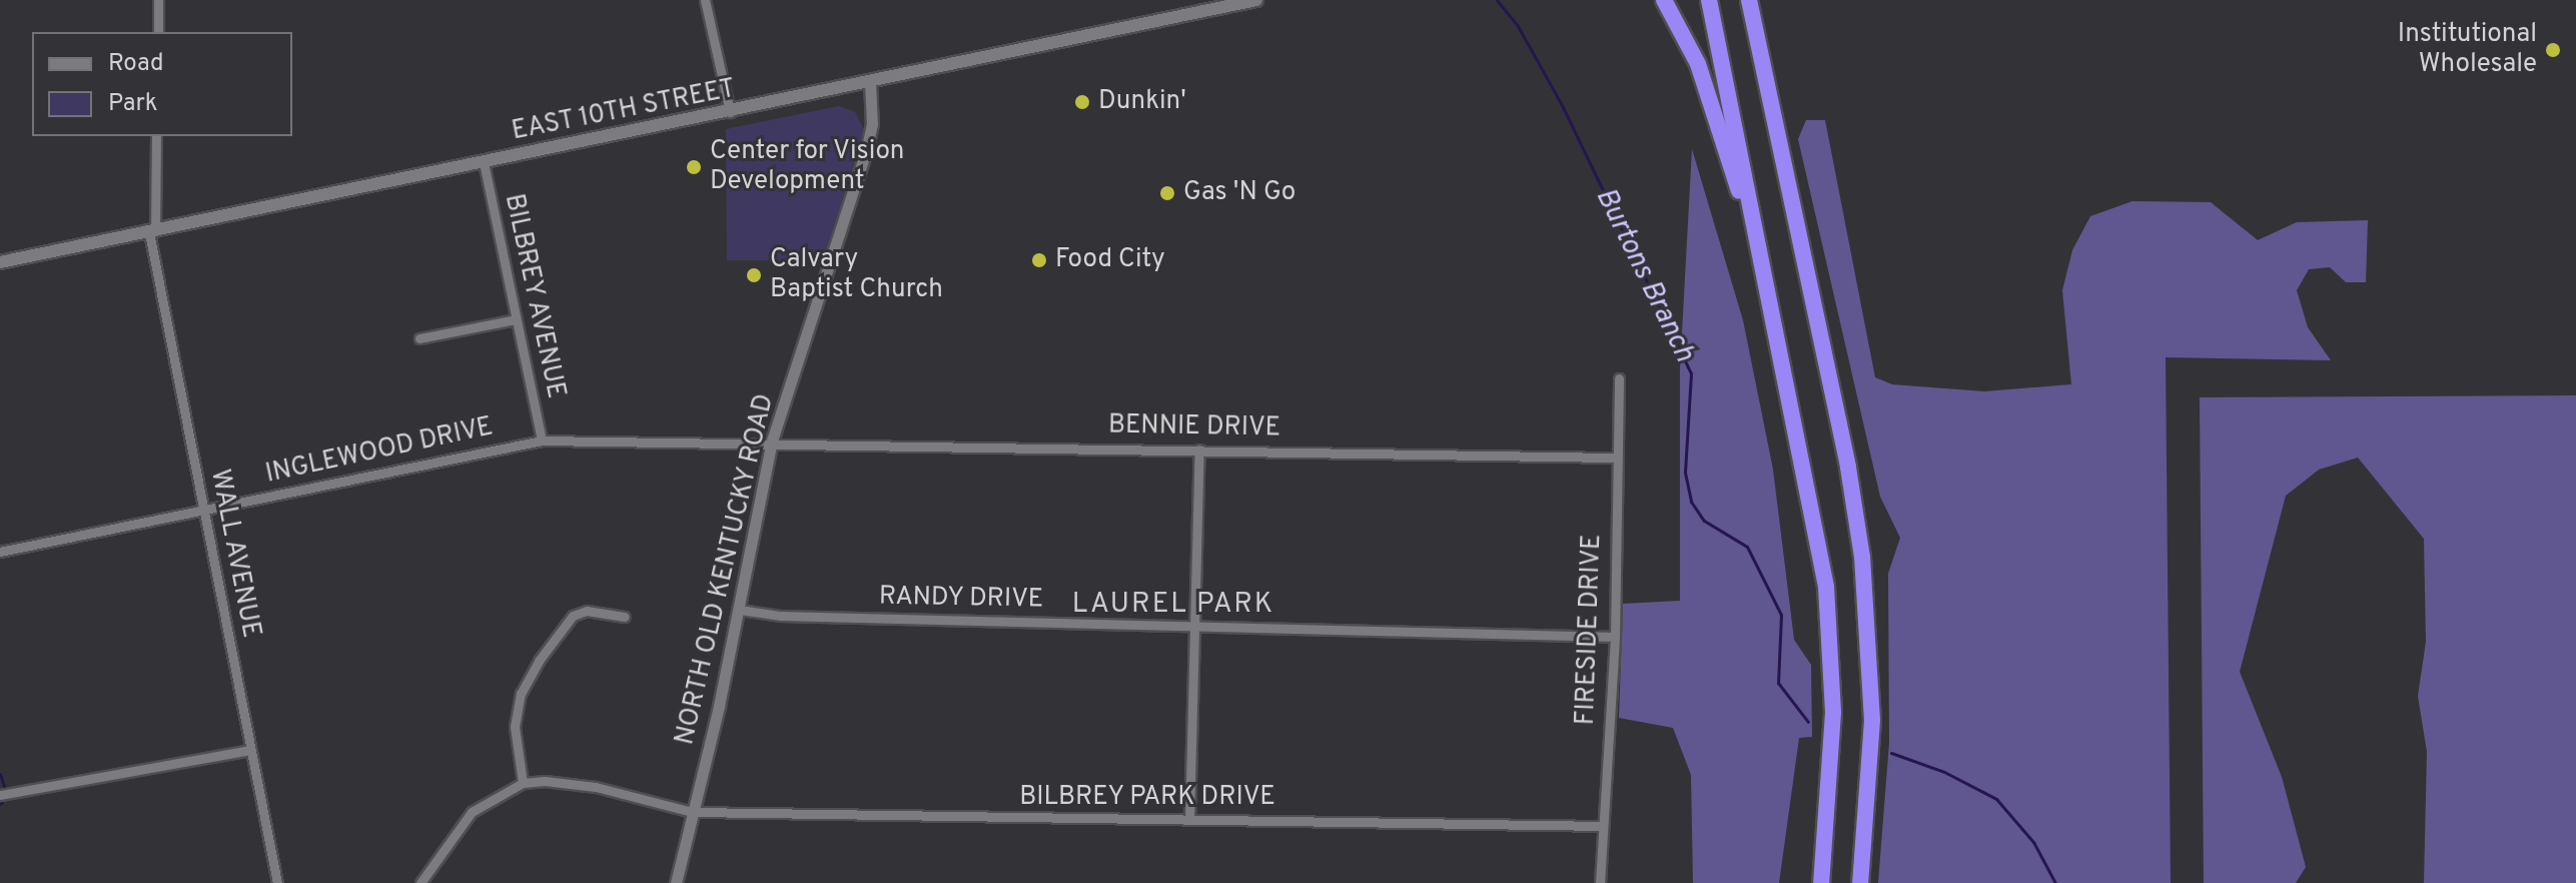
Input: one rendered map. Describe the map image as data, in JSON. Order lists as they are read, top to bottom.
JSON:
{
  "streets": {
    "main road": ["EAST 10TH STREET"],
    "street": [
      "BILBREY AVENUE",
      "BENNIE DRIVE",
      "INGLEWOOD DRIVE",
      "WALL AVENUE",
      "NORTH OLD KENTUCKY ROAD",
      "RANDY DRIVE",
      "FIRESIDE DRIVE",
      "BILBREY PARK DRIVE"
    ]
  },
  "crossings": [
    ["EAST 10TH STREET", "BILBREY AVENUE"],
    ["EAST 10TH STREET", "WALL AVENUE"],
    ["EAST 10TH STREET", "NORTH OLD KENTUCKY ROAD"],
    ["BILBREY AVENUE", "INGLEWOOD DRIVE"],
    ["BENNIE DRIVE", "INGLEWOOD DRIVE"],
    ["BENNIE DRIVE", "NORTH OLD KENTUCKY ROAD"],
    ["BENNIE DRIVE", "FIRESIDE DRIVE"],
    ["INGLEWOOD DRIVE", "WALL AVENUE"],
    ["INGLEWOOD DRIVE", "NORTH OLD KENTUCKY ROAD"],
    ["NORTH OLD KENTUCKY ROAD", "RANDY DRIVE"],
    ["NORTH OLD KENTUCKY ROAD", "BILBREY PARK DRIVE"],
    ["RANDY DRIVE", "FIRESIDE DRIVE"],
    ["FIRESIDE DRIVE", "BILBREY PARK DRIVE"]
  ],
  "districts": ["LAUREL PARK"],
  "water": ["Burtons Branch"],
  "places": [
    "Institutional Wholesale",
    "Dunkin'",
    "Center for Vision Development",
    "Gas 'N Go",
    "Food City",
    "Calvary Baptist Church"
  ],
  "legend": ["Road", "Park"]
}
